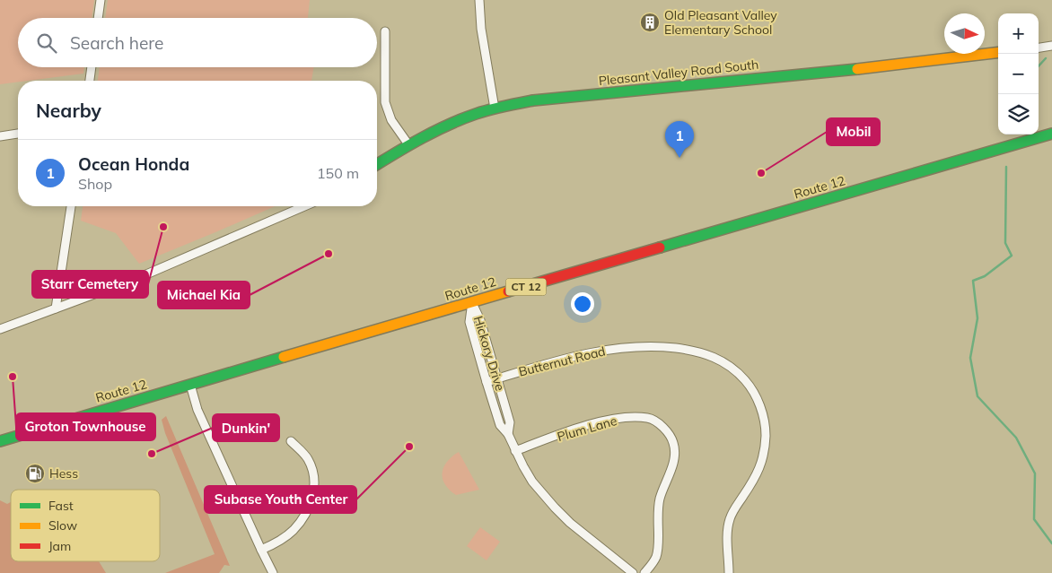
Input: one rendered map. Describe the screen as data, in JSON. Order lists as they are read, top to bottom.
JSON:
{
  "streets": {
    "main road": ["Pleasant Valley Road South", "Route 12", "CT 12"],
    "street": ["Hickory Drive", "Butternut Road", "Plum Lane"]
  },
  "crossings": [
    ["Route 12", "Hickory Drive"],
    ["Hickory Drive", "Butternut Road"],
    ["Hickory Drive", "Plum Lane"]
  ],
  "places": {
    "building": ["Old Pleasant Valley Elementary School"],
    "other": [
      "Mobil",
      "Starr Cemetery",
      "Michael Kia",
      "Groton Townhouse",
      "Subase Youth Center",
      "Dunkin'"
    ],
    "fuel station": ["Hess"]
  },
  "legend": ["Fast", "Slow", "Jam"],
  "north": "right",
  "page": {
    "map_buttons": ["+", "−"],
    "search": "Search here",
    "heading": "Nearby",
    "pins": "1",
    "list": [
      {
        "mark": "1",
        "name": "Ocean Honda",
        "note": "Shop",
        "value": "150 m"
      }
    ]
  }
}
